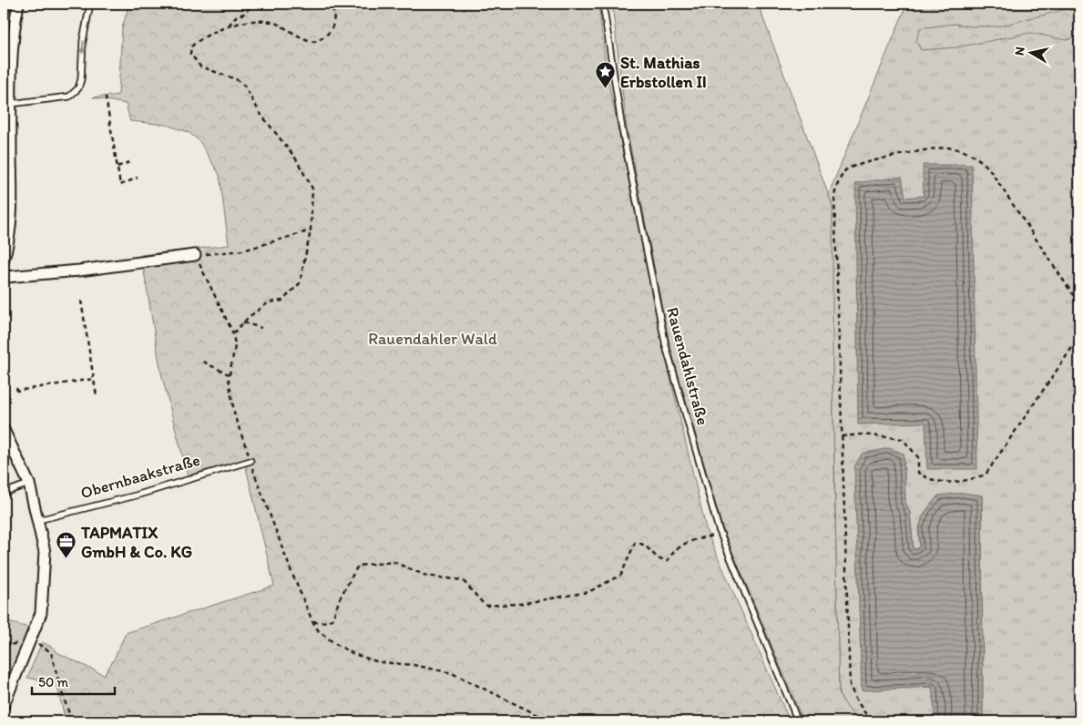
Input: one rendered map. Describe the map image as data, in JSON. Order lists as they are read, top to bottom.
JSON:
{
  "streets": {
    "lane": ["Rauendahlstraße", "Obernbaakstraße"]
  },
  "parks": ["Rauendahler Wald"],
  "places": {
    "place": ["St. Mathias Erbstollen II"],
    "office": ["TAPMATIX GmbH & Co. KG"]
  },
  "scale_bar": "50 m",
  "north": "left"
}
